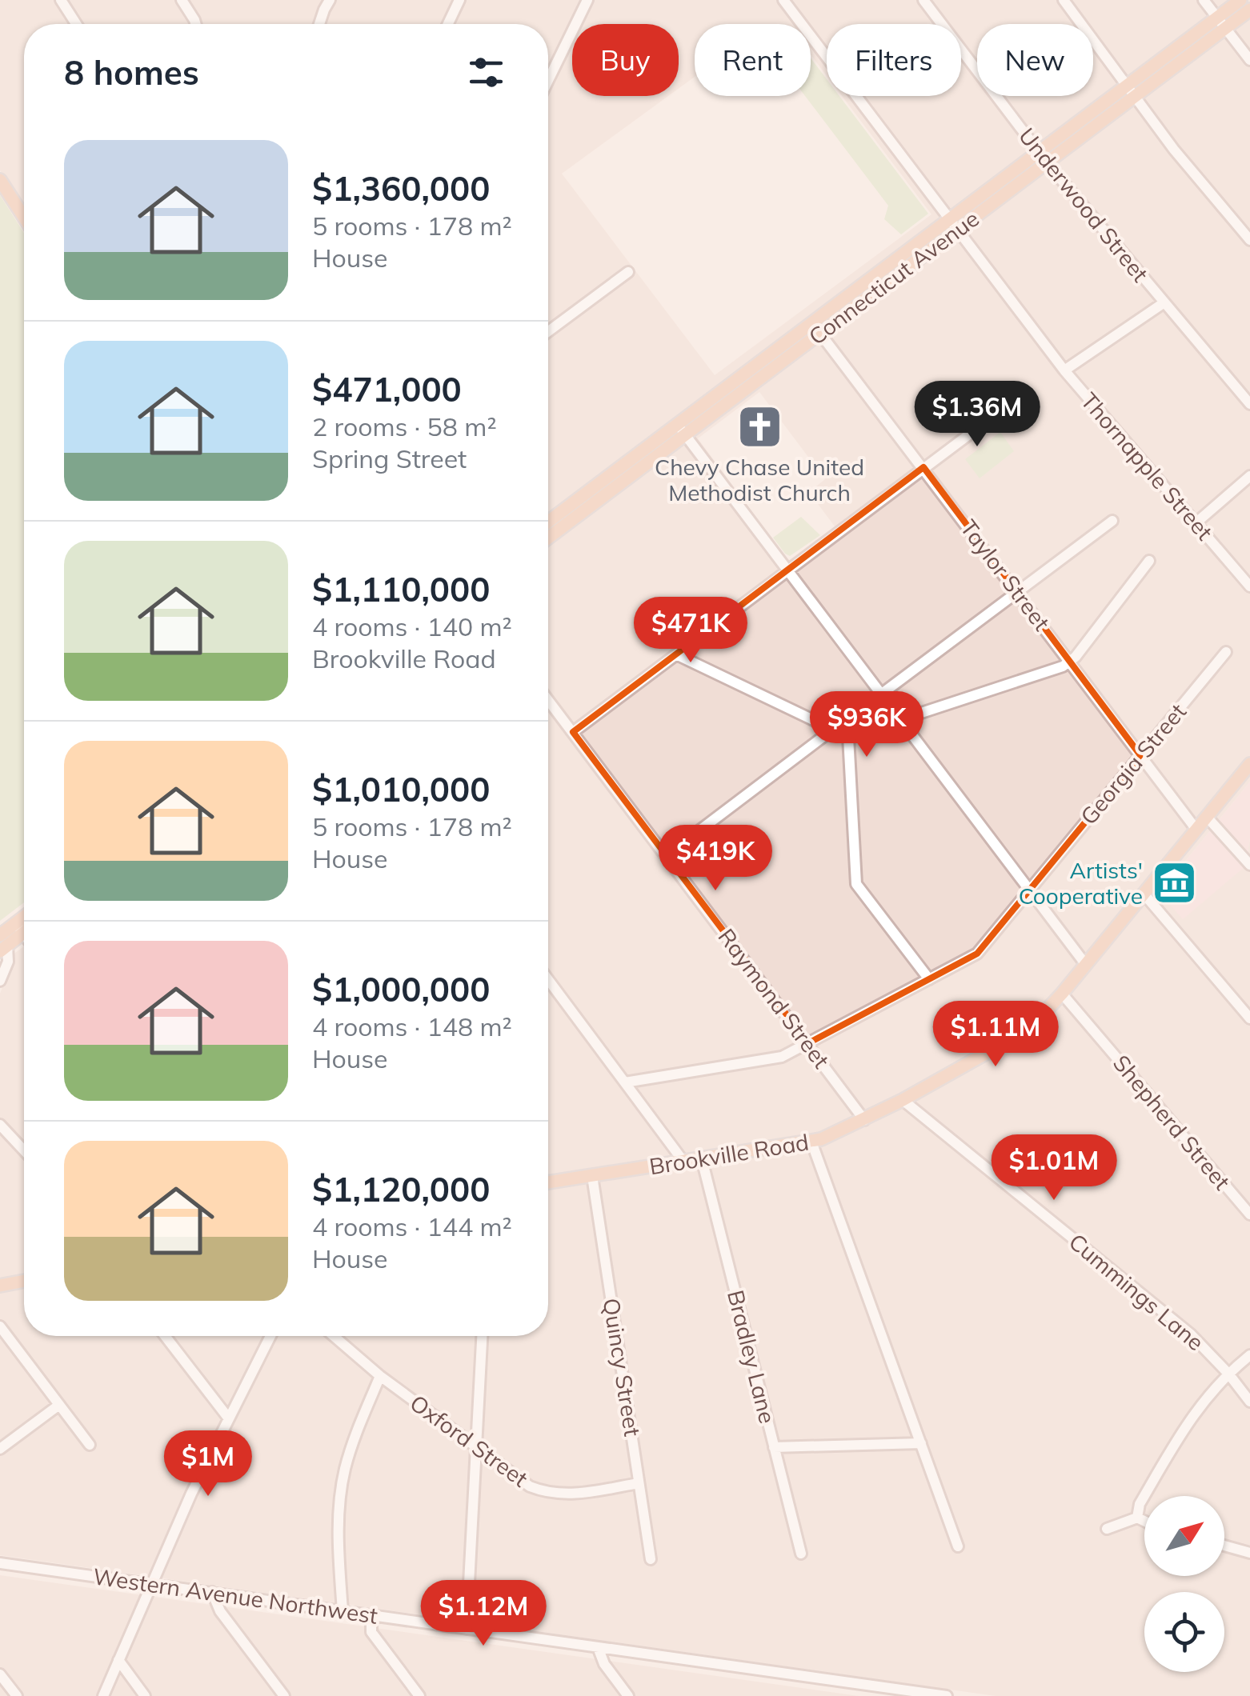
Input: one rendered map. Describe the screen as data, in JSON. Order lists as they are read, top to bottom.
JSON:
{
  "streets": {
    "main road": ["Connecticut Avenue", "Brookville Road"],
    "street": [
      "Underwood Street",
      "Thornapple Street",
      "Taylor Street",
      "Georgia Street",
      "Raymond Street",
      "Shepherd Street",
      "Cummings Lane",
      "Bradley Lane",
      "Quincy Street",
      "Oxford Street",
      "Western Avenue Northwest"
    ]
  },
  "crossings": [
    ["Underwood Street", "Connecticut Avenue"],
    ["Connecticut Avenue", "Thornapple Street"],
    ["Connecticut Avenue", "Taylor Street"],
    ["Taylor Street", "Georgia Street"],
    ["Taylor Street", "Brookville Road"],
    ["Georgia Street", "Raymond Street"],
    ["Raymond Street", "Brookville Road"],
    ["Shepherd Street", "Brookville Road"],
    ["Brookville Road", "Cummings Lane"],
    ["Brookville Road", "Bradley Lane"],
    ["Brookville Road", "Quincy Street"],
    ["Quincy Street", "Oxford Street"]
  ],
  "places": {
    "church": ["Chevy Chase United Methodist Church"],
    "museum": ["Artists' Cooperative"]
  },
  "north": "top right",
  "page": {
    "chip": [
      "Buy",
      "Rent",
      "Filters",
      "New"
    ],
    "heading": "8 homes",
    "list": [
      {
        "name": "$1,360,000",
        "note": "5 rooms · 178 m² · House"
      },
      {
        "name": "$471,000",
        "note": "2 rooms · 58 m² · Spring Street"
      },
      {
        "name": "$1,110,000",
        "note": "4 rooms · 140 m² · Brookville Road"
      },
      {
        "name": "$1,010,000",
        "note": "5 rooms · 178 m² · House"
      },
      {
        "name": "$1,000,000",
        "note": "4 rooms · 148 m² · House"
      },
      {
        "name": "$1,120,000",
        "note": "4 rooms · 144 m² · House"
      }
    ],
    "price": [
      "$1.36M",
      "$471K",
      "$936K",
      "$419K",
      "$1.11M",
      "$1.01M",
      "$1M",
      "$1.12M"
    ]
  }
}
